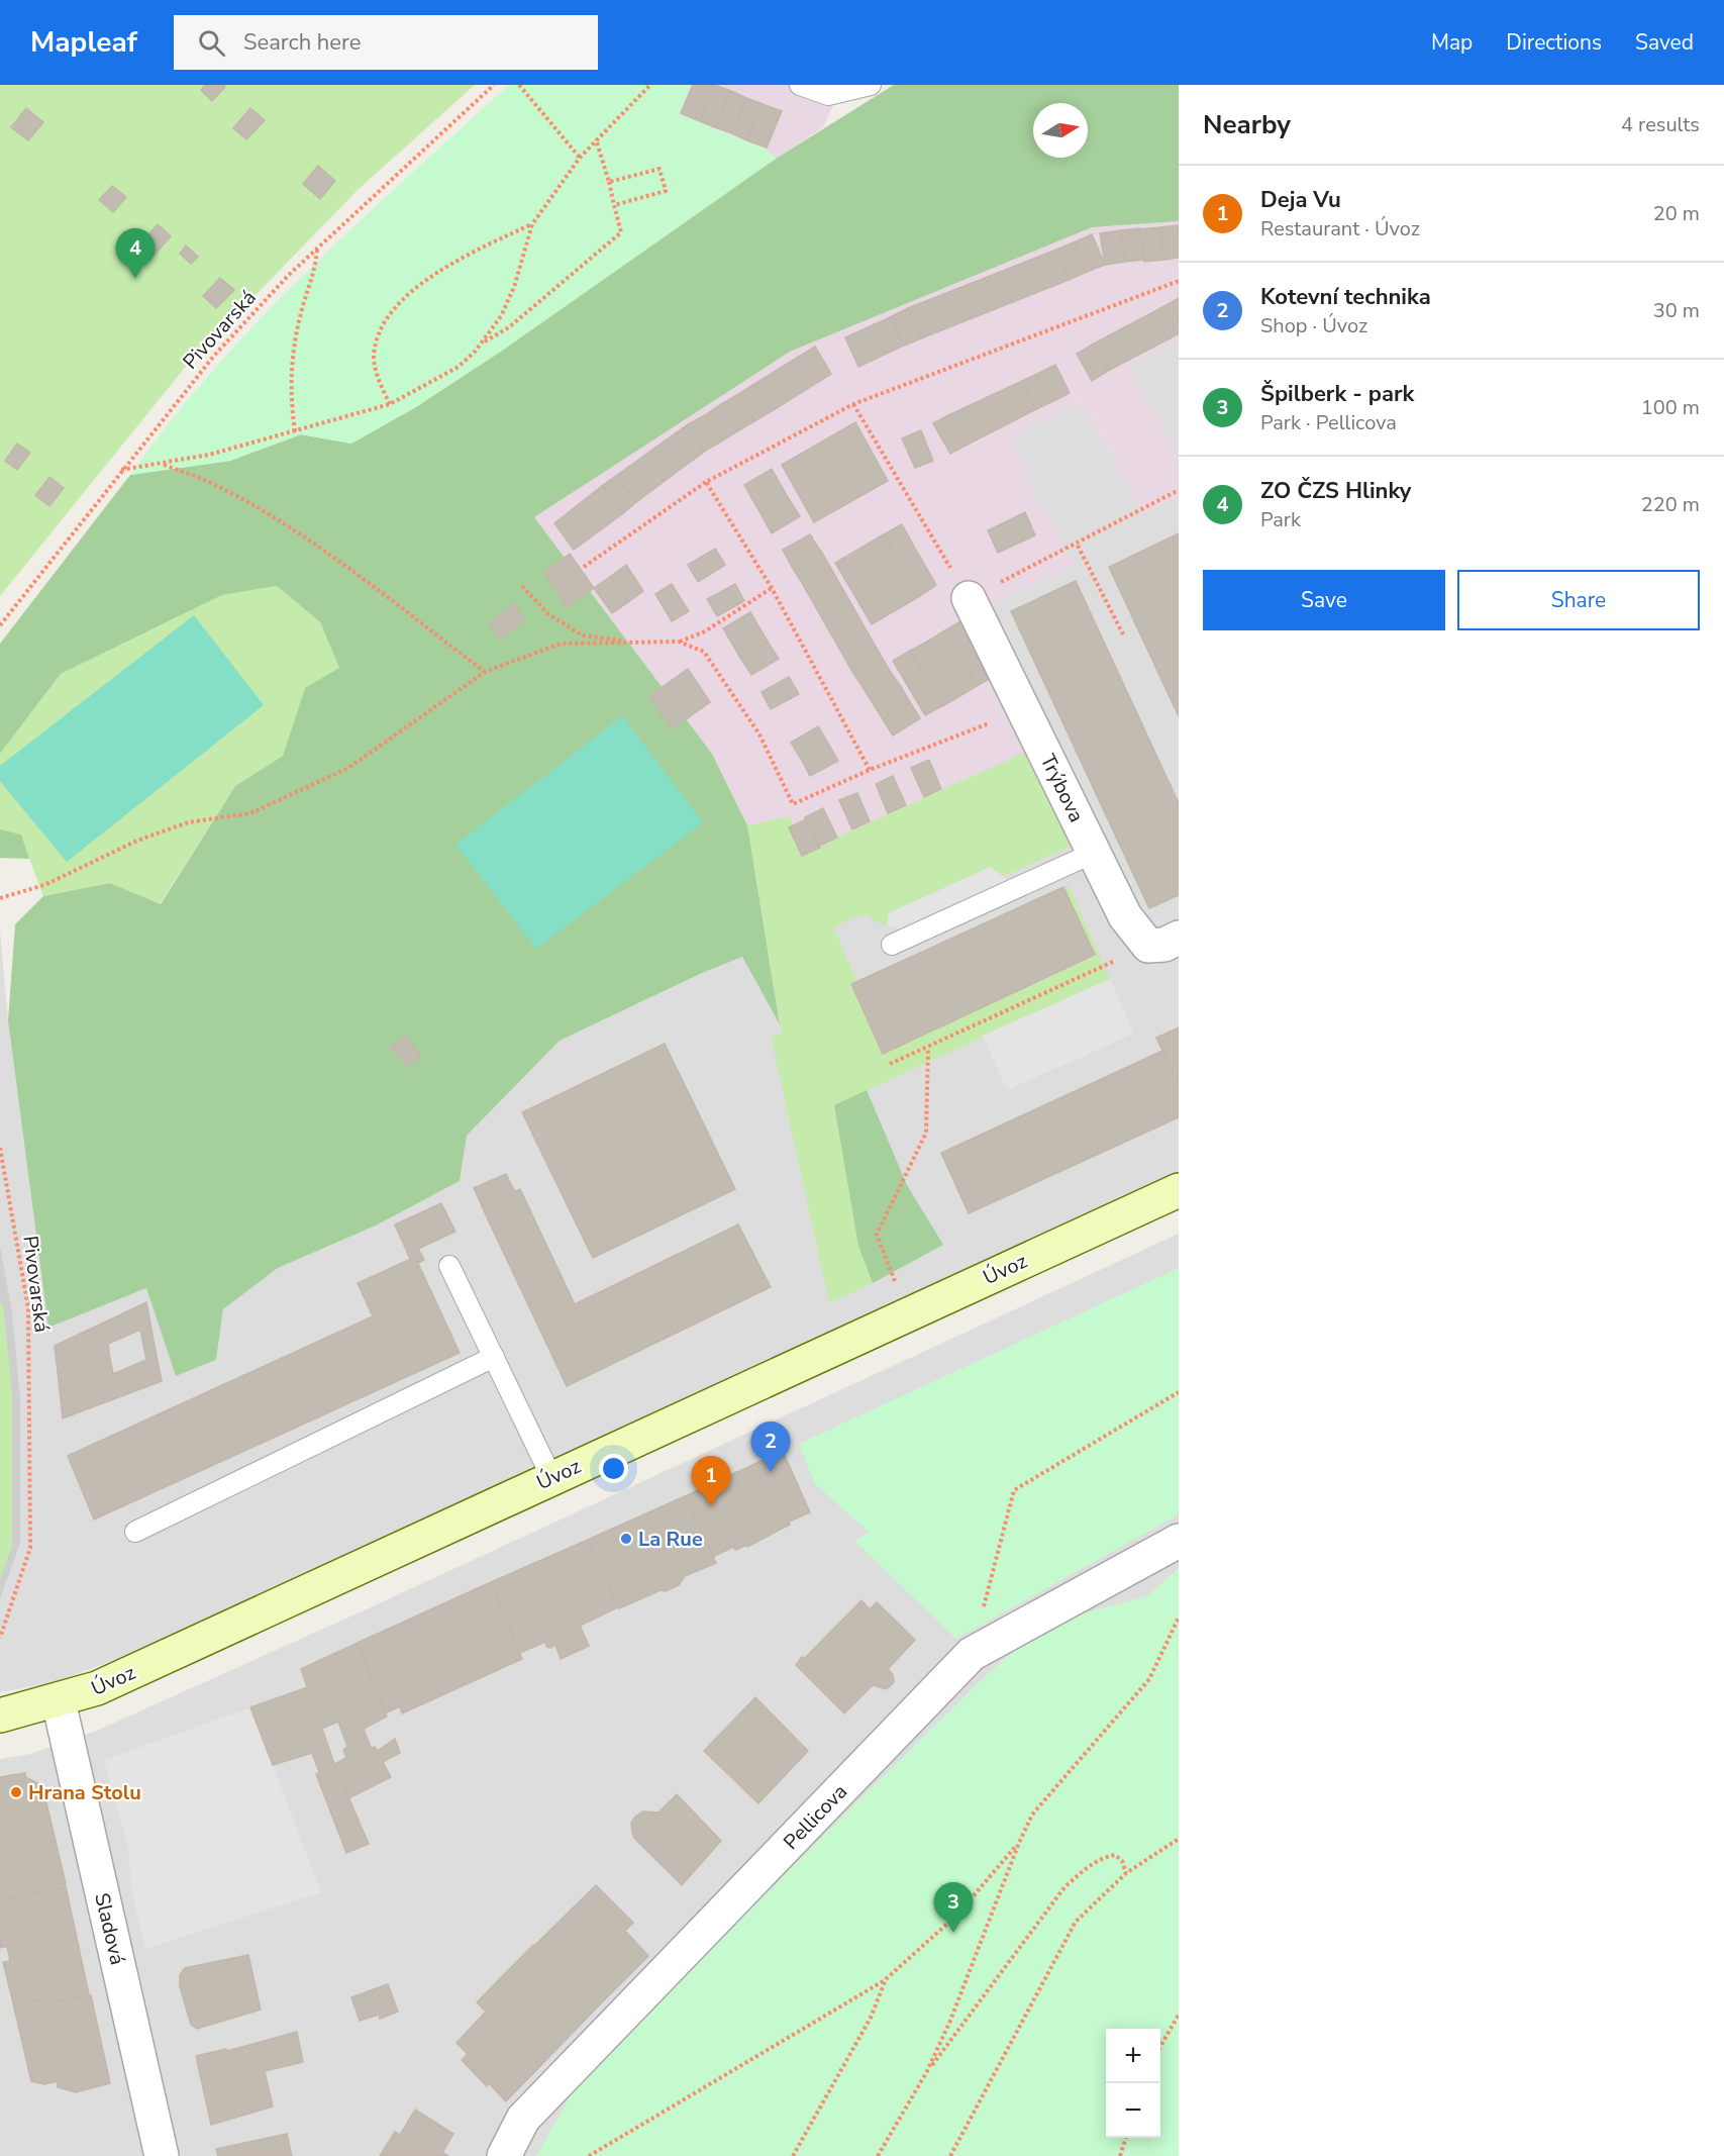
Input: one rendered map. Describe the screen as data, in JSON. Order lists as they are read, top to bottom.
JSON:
{
  "streets": {
    "main road": ["Úvoz"],
    "street": ["Trýbova", "Pellicova", "Sladová"],
    "path": ["Pivovarská"]
  },
  "crossings": [
    ["Úvoz", "Sladová"]
  ],
  "places": ["La Rue", "Hrana Stolu"],
  "north": "right",
  "page": {
    "header": "Mapleaf",
    "search": "Search here",
    "nav": ["Map", "Directions", "Saved"],
    "heading": ["Nearby", "4 results"],
    "list": [
      {
        "mark": "1",
        "name": "Deja Vu",
        "note": "Restaurant · Úvoz",
        "value": "20 m"
      },
      {
        "mark": "2",
        "name": "Kotevní technika",
        "note": "Shop · Úvoz",
        "value": "30 m"
      },
      {
        "mark": "3",
        "name": "Špilberk - park",
        "note": "Park · Pellicova",
        "value": "100 m"
      },
      {
        "mark": "4",
        "name": "ZO ČZS Hlinky",
        "note": "Park",
        "value": "220 m"
      }
    ],
    "pins": [
      "4",
      "2",
      "1",
      "3"
    ],
    "buttons": ["Save", "Share"],
    "map_buttons": ["+", "−"]
  }
}
